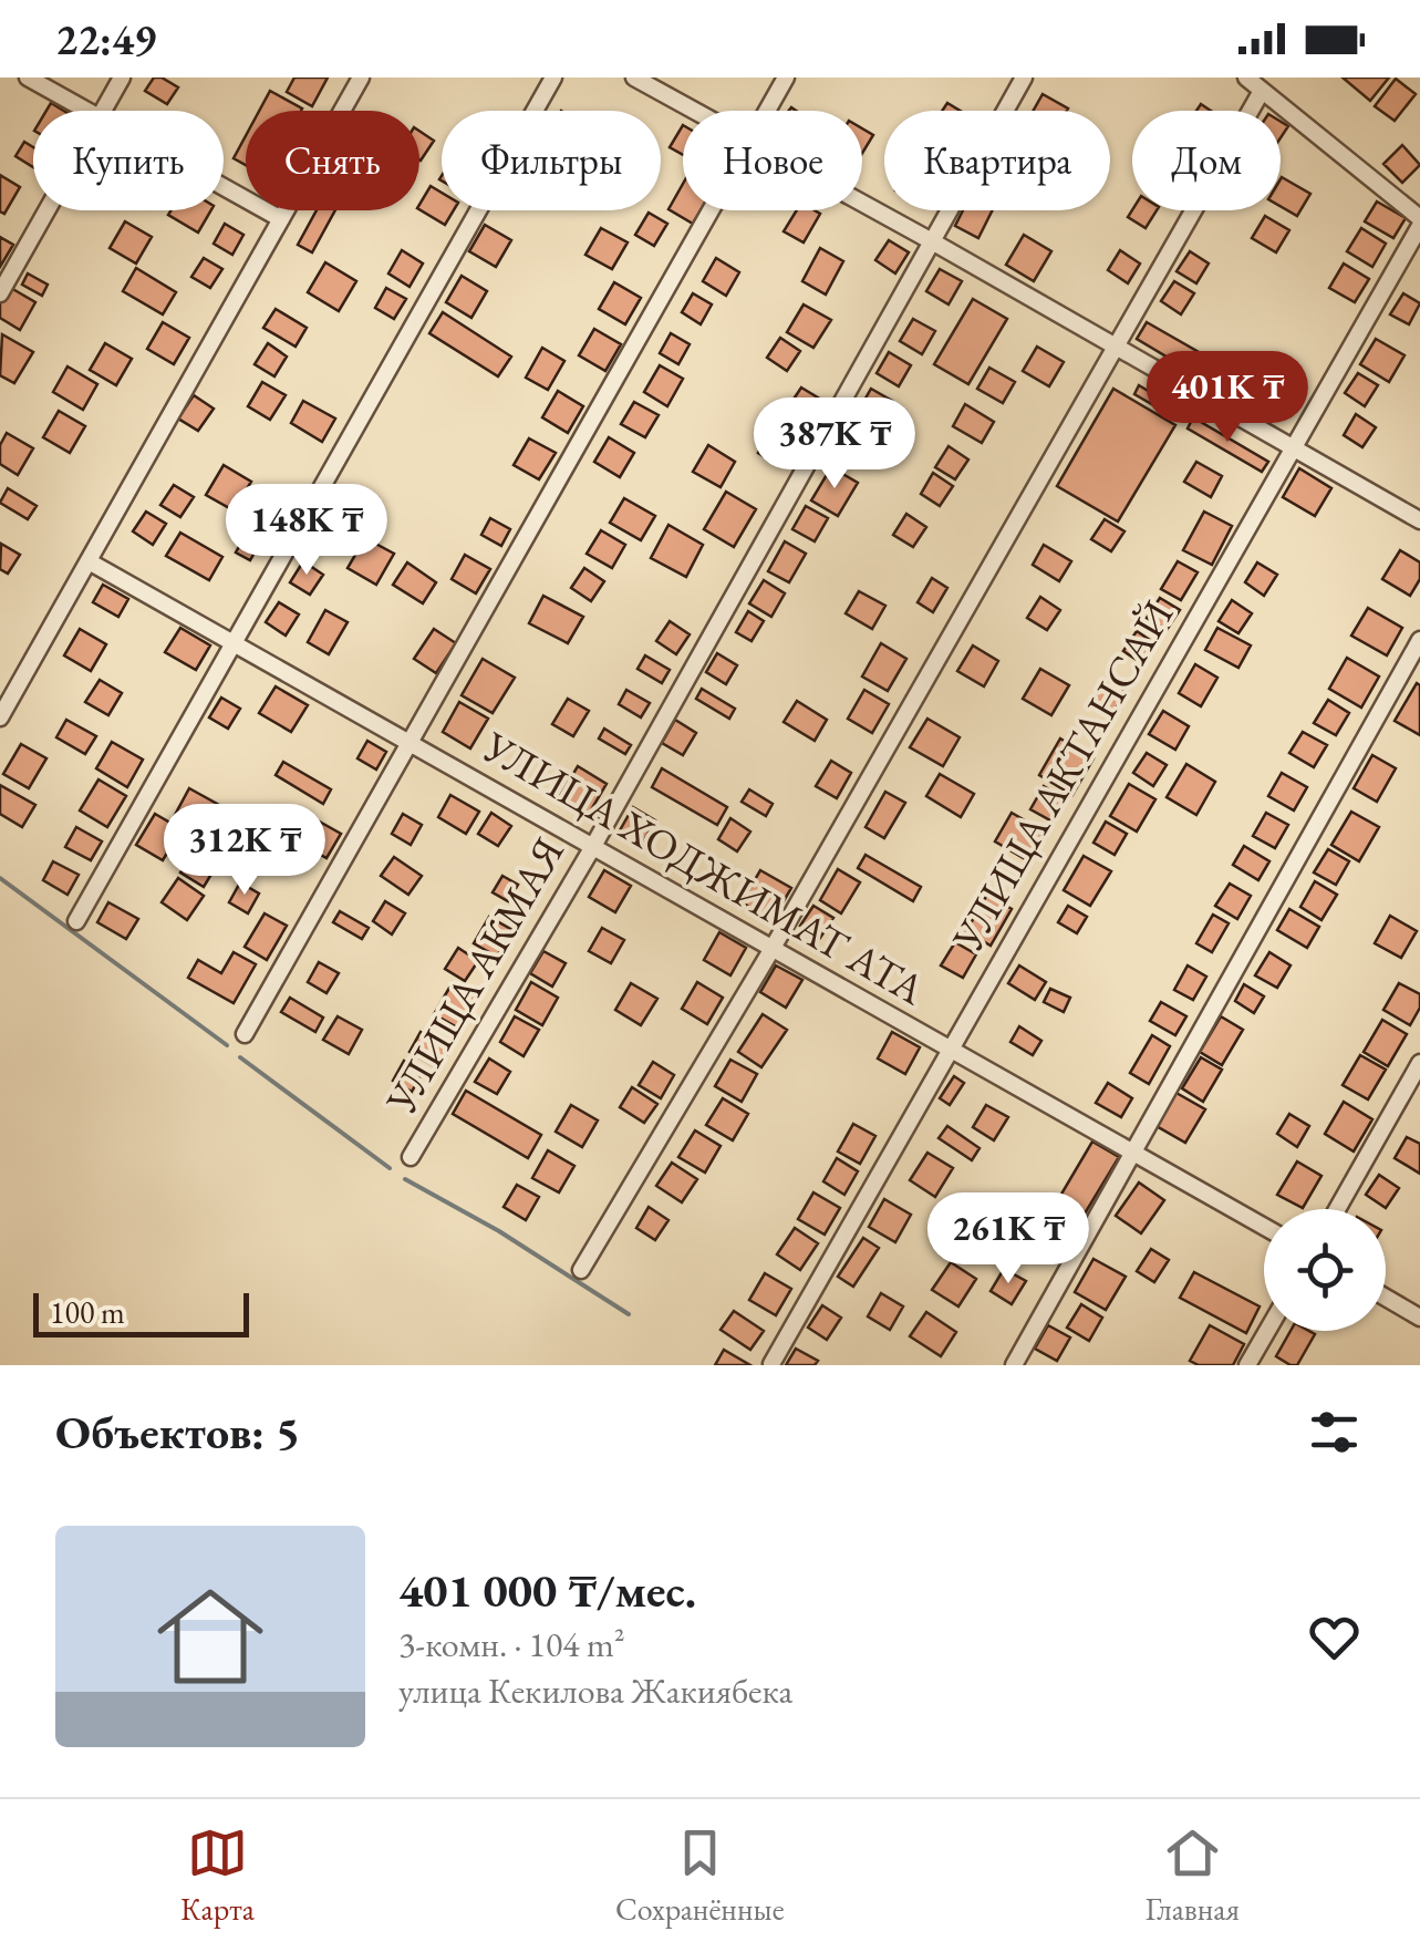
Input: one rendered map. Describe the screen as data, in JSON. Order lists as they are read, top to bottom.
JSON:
{
  "streets": {
    "street": ["УЛИЦА АКТАНСАЙ", "УЛИЦА ХОДЖИМАТ АТА", "УЛИЦА АКМАЯ"]
  },
  "crossings": [
    ["УЛИЦА АКТАНСАЙ", "УЛИЦА ХОДЖИМАТ АТА"],
    ["УЛИЦА ХОДЖИМАТ АТА", "УЛИЦА АКМАЯ"]
  ],
  "scale_bar": "100 m",
  "page": {
    "status": "22:49",
    "chip": [
      "Купить",
      "Снять",
      "Фильтры",
      "Новое",
      "Квартира",
      "Дом"
    ],
    "price": [
      "401K ₸",
      "387K ₸",
      "148K ₸",
      "312K ₸",
      "261K ₸"
    ],
    "scale": "100 m",
    "heading": "Объектов: 5",
    "list": [
      {
        "name": "401 000 ₸/мес.",
        "note": "3-комн. · 104 m² · улица Кекилова Жакиябека"
      }
    ],
    "tabs": ["Карта", "Сохранённые", "Главная"]
  }
}
